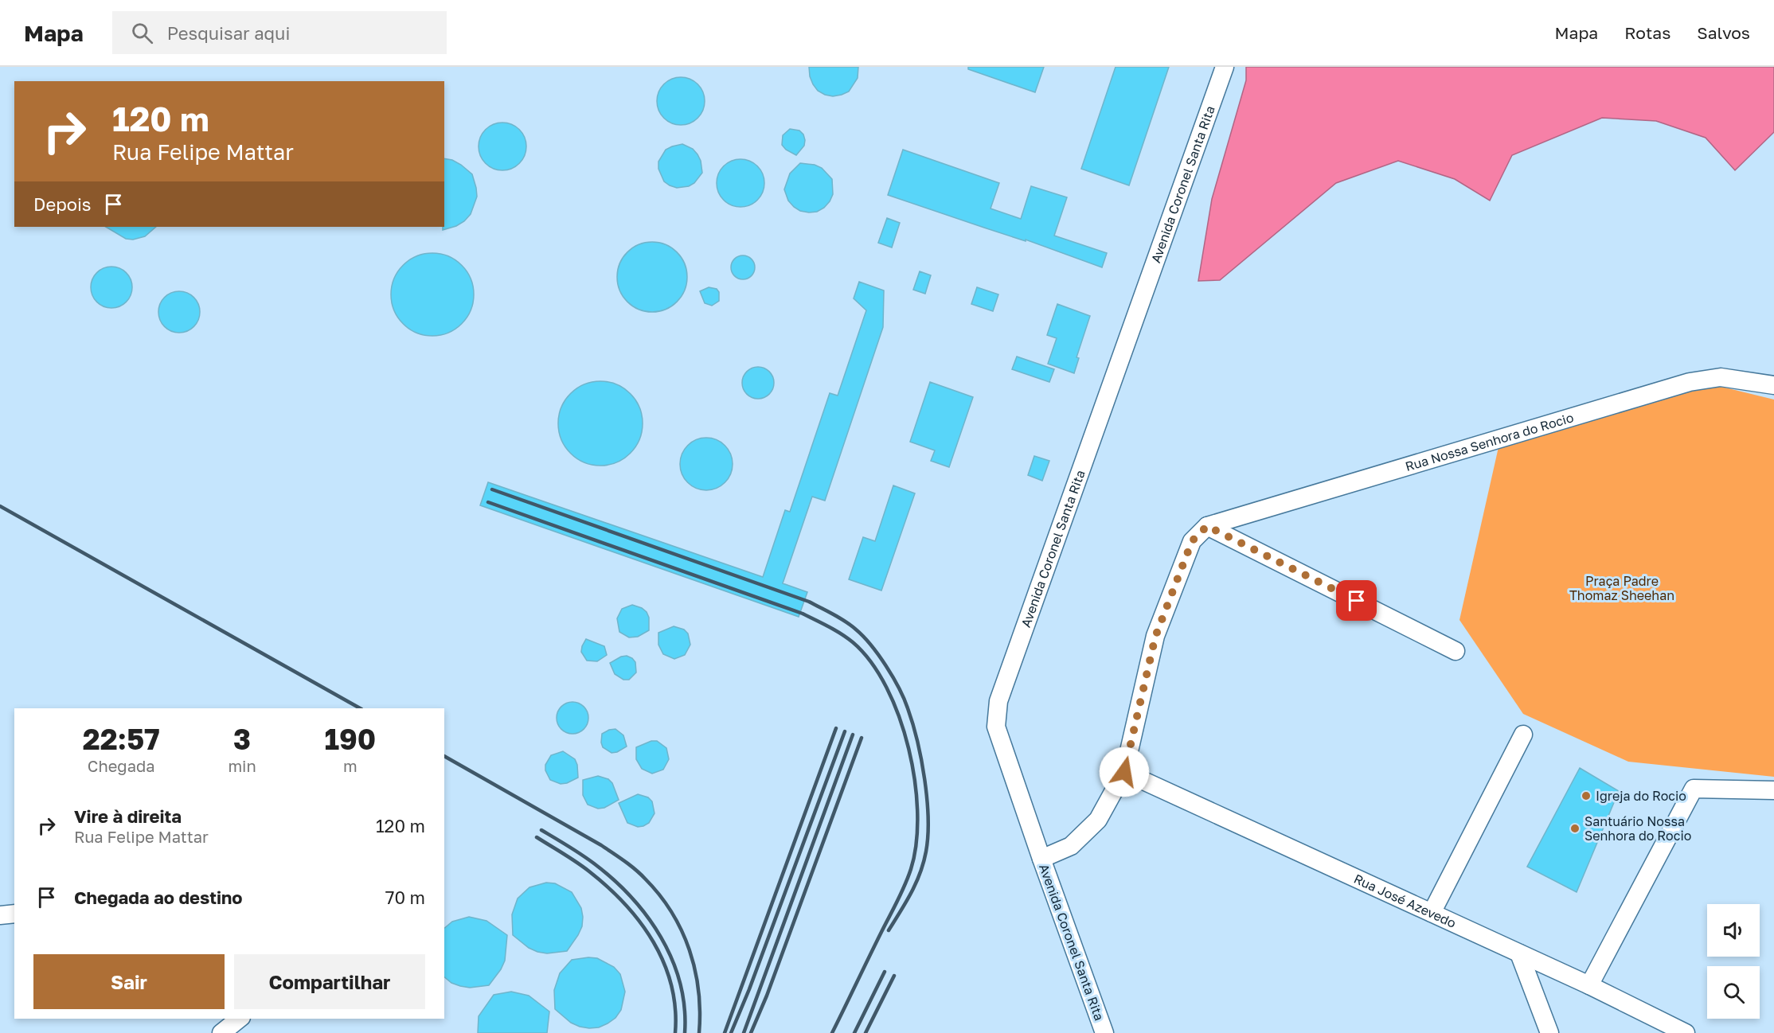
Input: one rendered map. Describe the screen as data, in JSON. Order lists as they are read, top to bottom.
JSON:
{
  "streets": {
    "street": ["Avenida Coronel Santa Rita", "Rua Nossa Senhora do Rocio", "Rua José Azevedo"]
  },
  "parks": ["Praça Padre Thomaz Sheehan"],
  "places": ["Igreja do Rocio", "Santuário Nossa Senhora do Rocio"],
  "page": {
    "header": "Mapa",
    "search": "Pesquisar aqui",
    "nav": ["Mapa", "Rotas", "Salvos"],
    "turn": ["120 m", "Rua Felipe Mattar"],
    "then": "Depois",
    "eta": [
      "22:57",
      "Chegada",
      "3",
      "min",
      "190",
      "m"
    ],
    "list": [
      {
        "name": "Vire à direita",
        "note": "Rua Felipe Mattar",
        "value": "120 m"
      },
      {
        "name": "Chegada ao destino",
        "value": "70 m"
      }
    ],
    "buttons": ["Sair", "Compartilhar"]
  }
}
